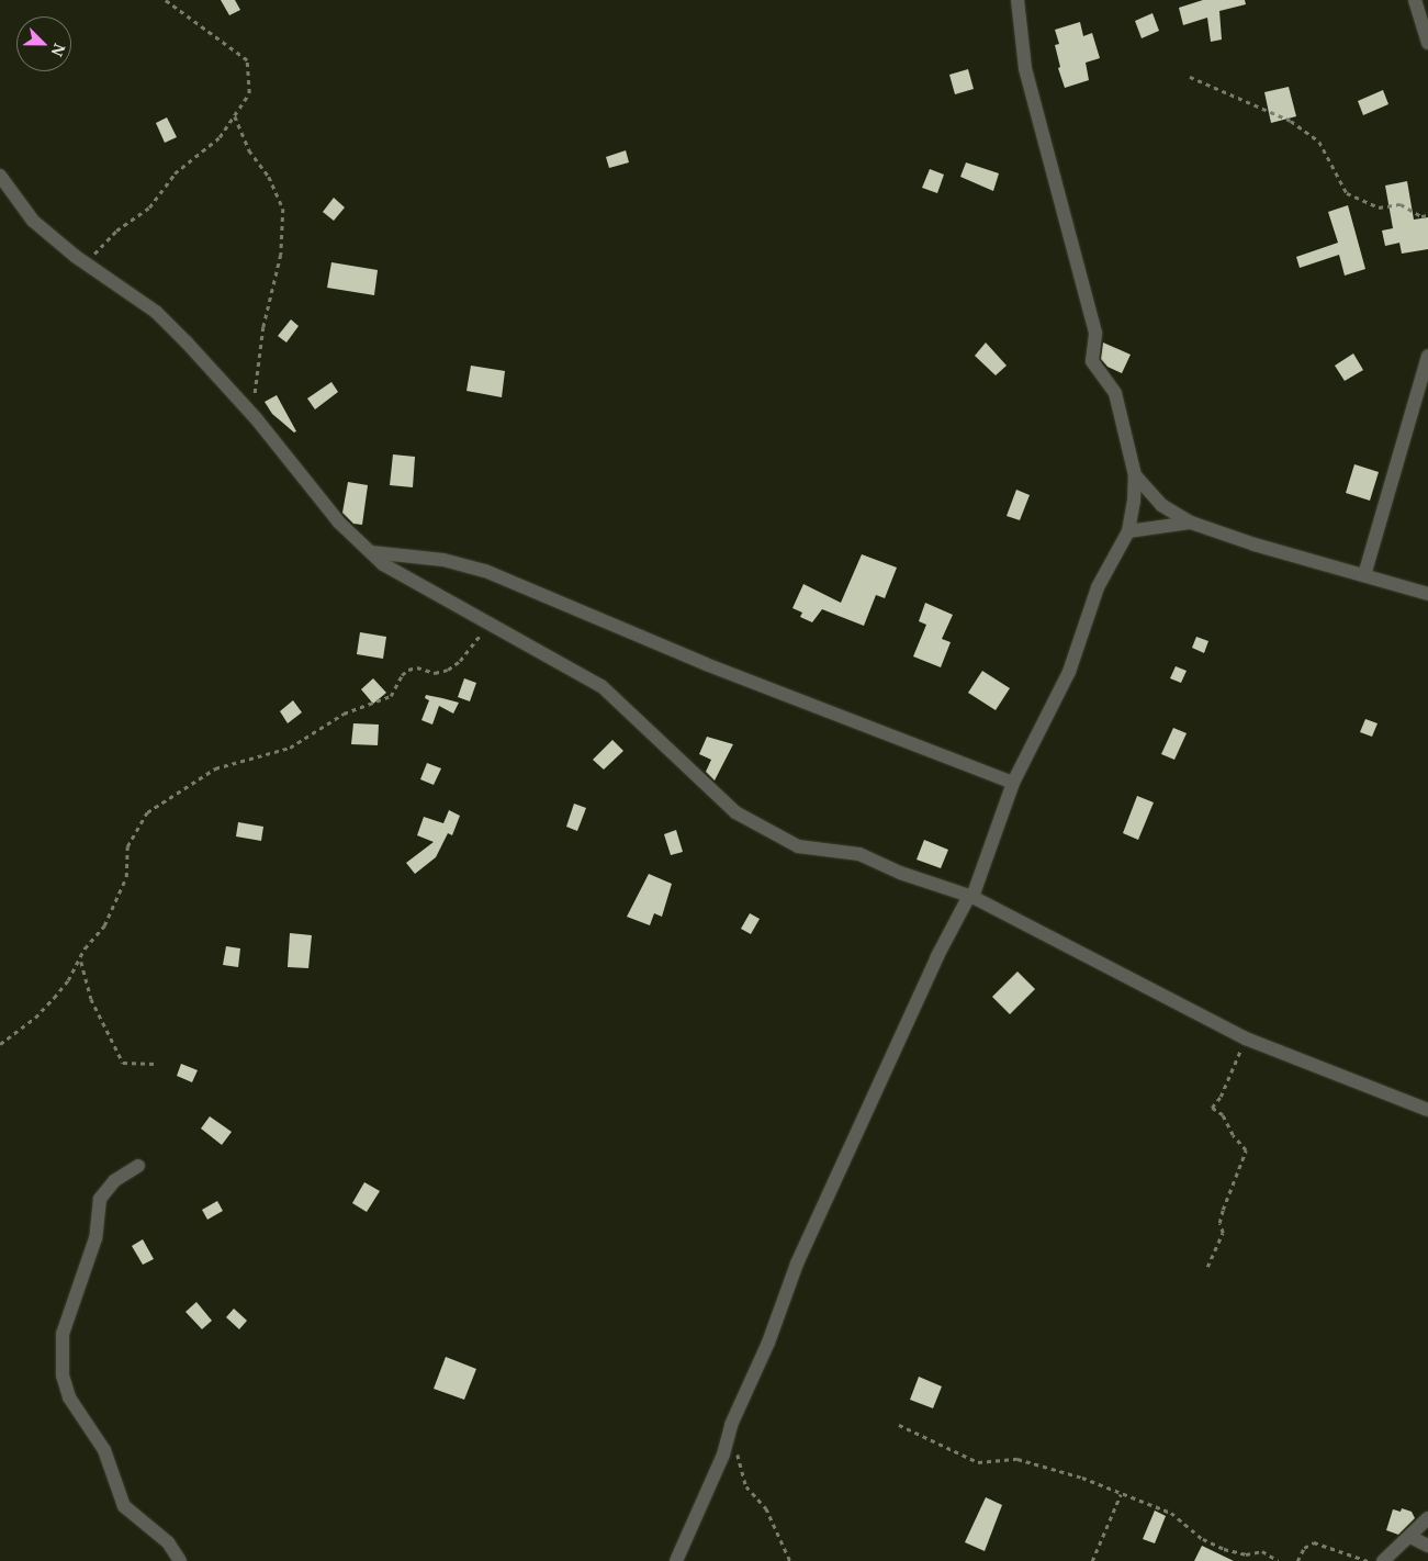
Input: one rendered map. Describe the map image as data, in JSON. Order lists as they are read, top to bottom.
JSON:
{
  "north": "bottom right"
}
